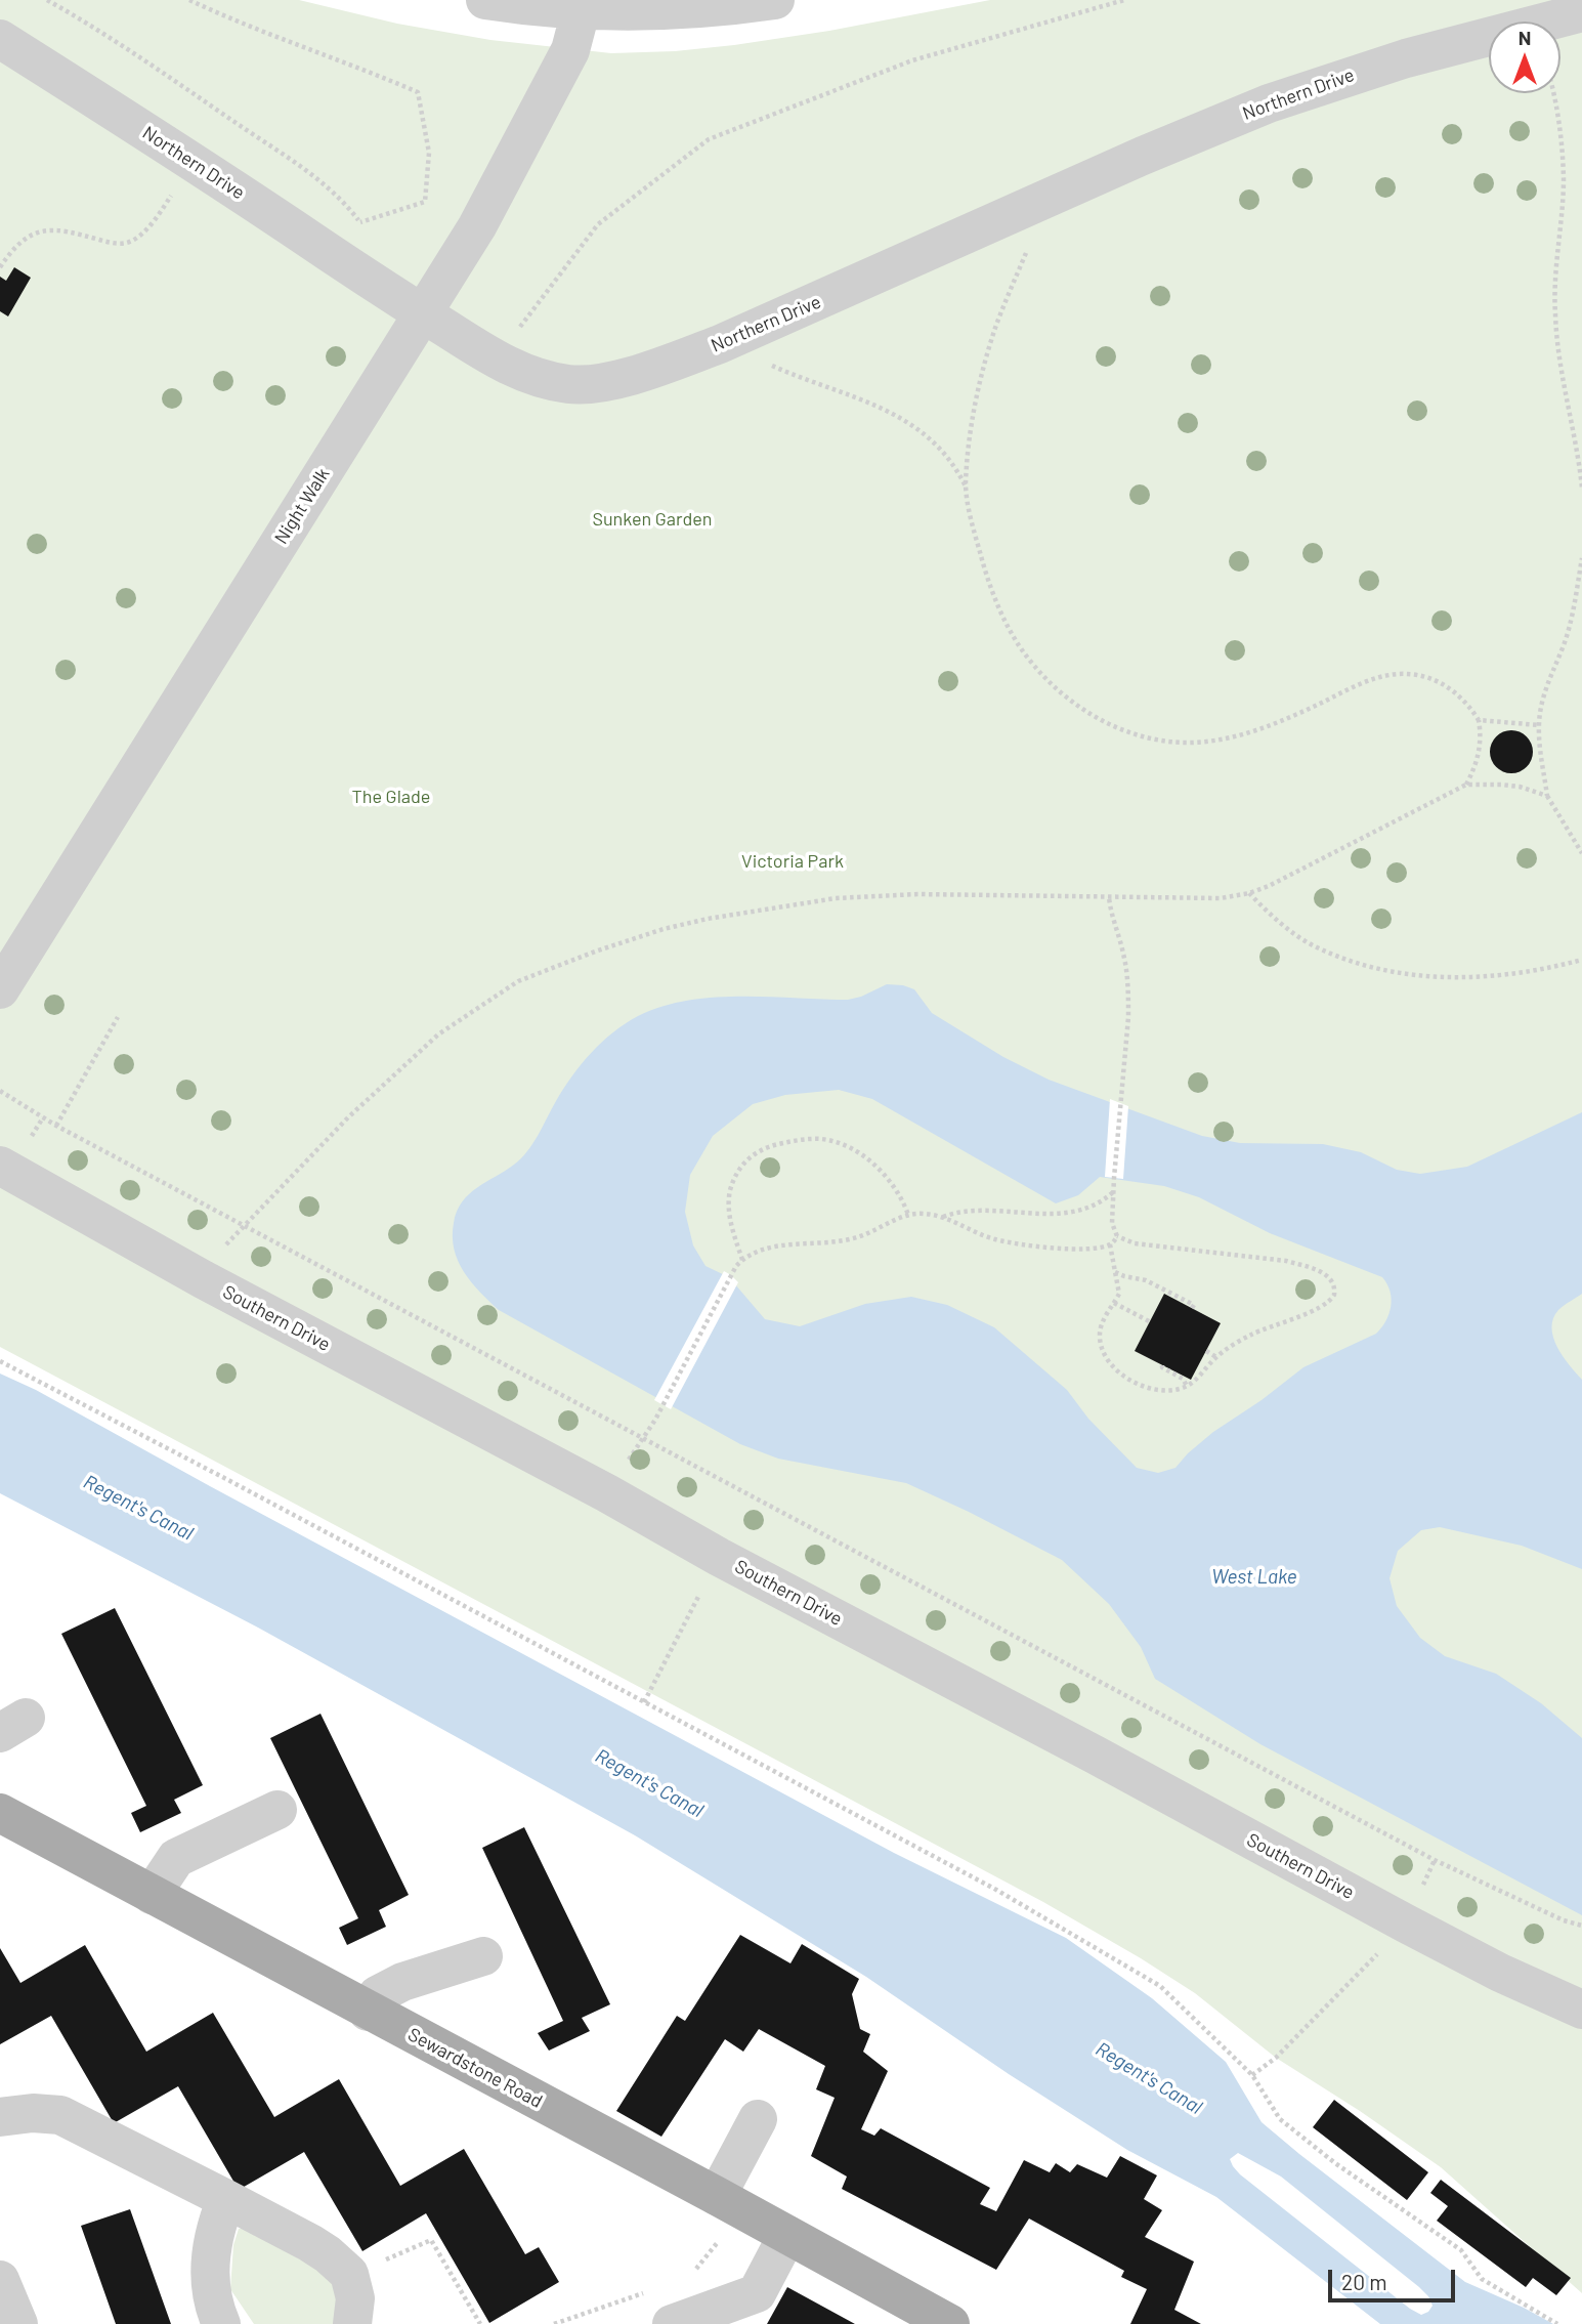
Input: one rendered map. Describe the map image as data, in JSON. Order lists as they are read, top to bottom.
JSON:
{
  "streets": {
    "main road": ["Sewardstone Road"],
    "street": ["Northern Drive", "Night Walk", "Southern Drive"]
  },
  "crossings": [
    ["Northern Drive", "Night Walk"]
  ],
  "water": ["Regent's Canal", "West Lake"],
  "parks": ["Sunken Garden", "The Glade", "Victoria Park"],
  "scale_bar": "20 m",
  "north": "top"
}
